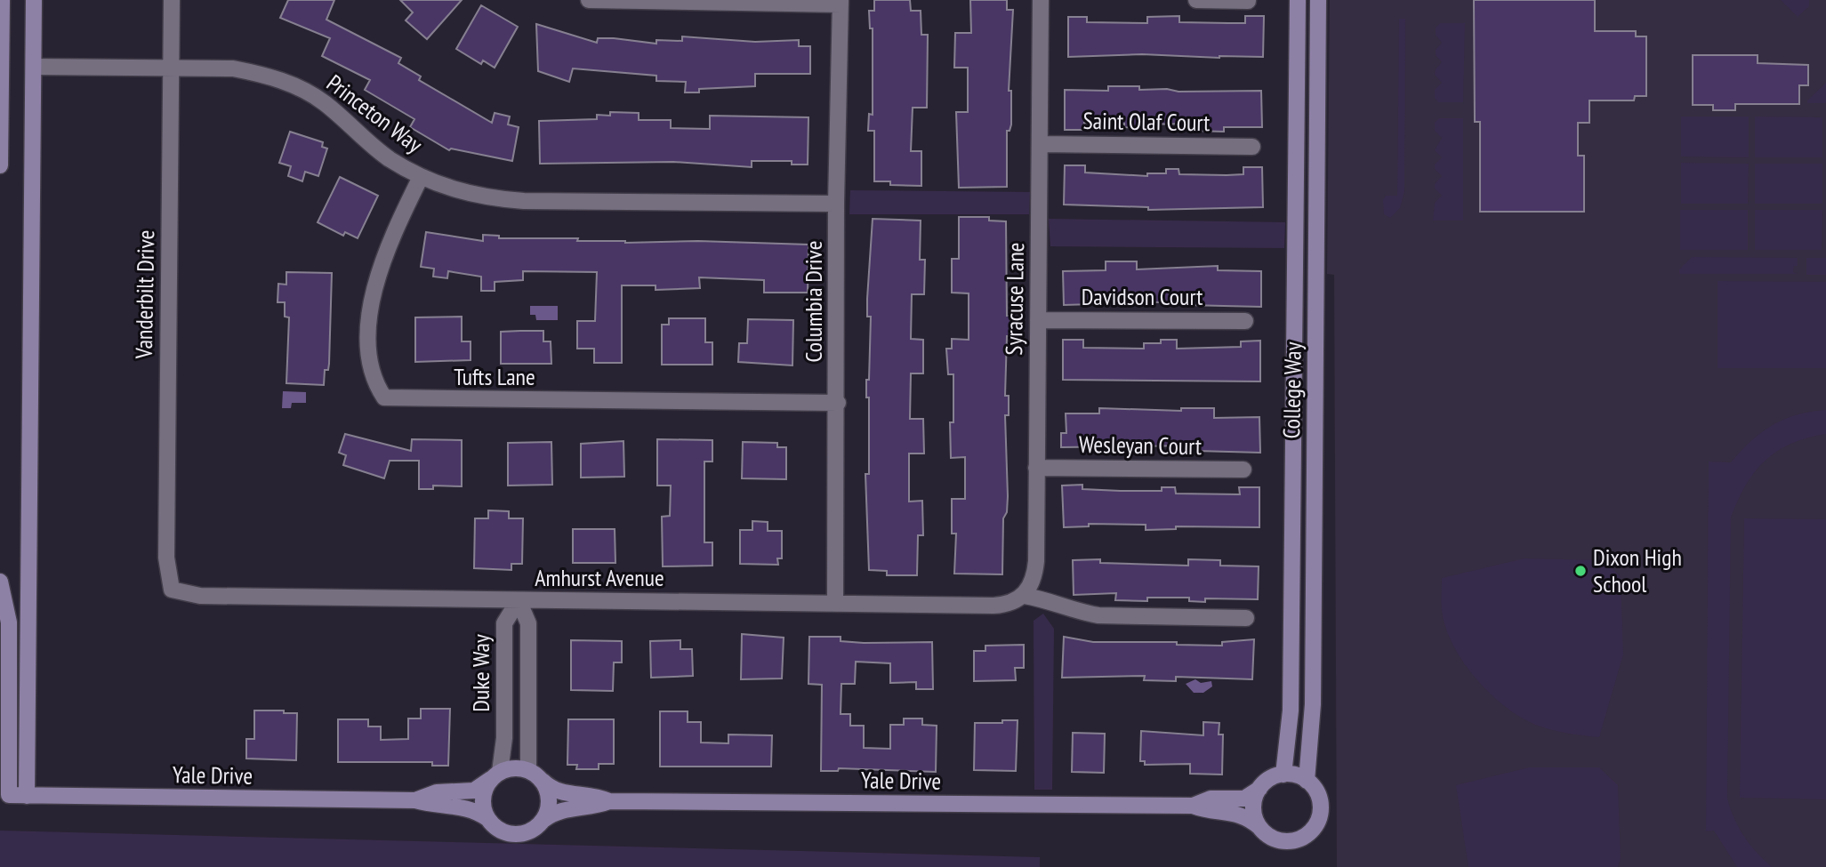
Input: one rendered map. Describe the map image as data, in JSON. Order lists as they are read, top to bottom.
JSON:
{
  "streets": {
    "street": [
      "Princeton Way",
      "Saint Olaf Court",
      "Vanderbilt Drive",
      "Davidson Court",
      "Syracuse Lane",
      "Columbia Drive",
      "Tufts Lane",
      "College Way",
      "Wesleyan Court",
      "Amhurst Avenue",
      "Duke Way",
      "Yale Drive"
    ]
  },
  "crossings": [
    ["Princeton Way", "Vanderbilt Drive"],
    ["Princeton Way", "Columbia Drive"],
    ["Princeton Way", "Tufts Lane"],
    ["Saint Olaf Court", "Syracuse Lane"],
    ["Vanderbilt Drive", "Amhurst Avenue"],
    ["Davidson Court", "Syracuse Lane"],
    ["Syracuse Lane", "Wesleyan Court"],
    ["Syracuse Lane", "Amhurst Avenue"],
    ["Columbia Drive", "Tufts Lane"],
    ["Columbia Drive", "Amhurst Avenue"],
    ["College Way", "Yale Drive"],
    ["Amhurst Avenue", "Duke Way"],
    ["Duke Way", "Yale Drive"]
  ],
  "places": ["Dixon High School"]
}
